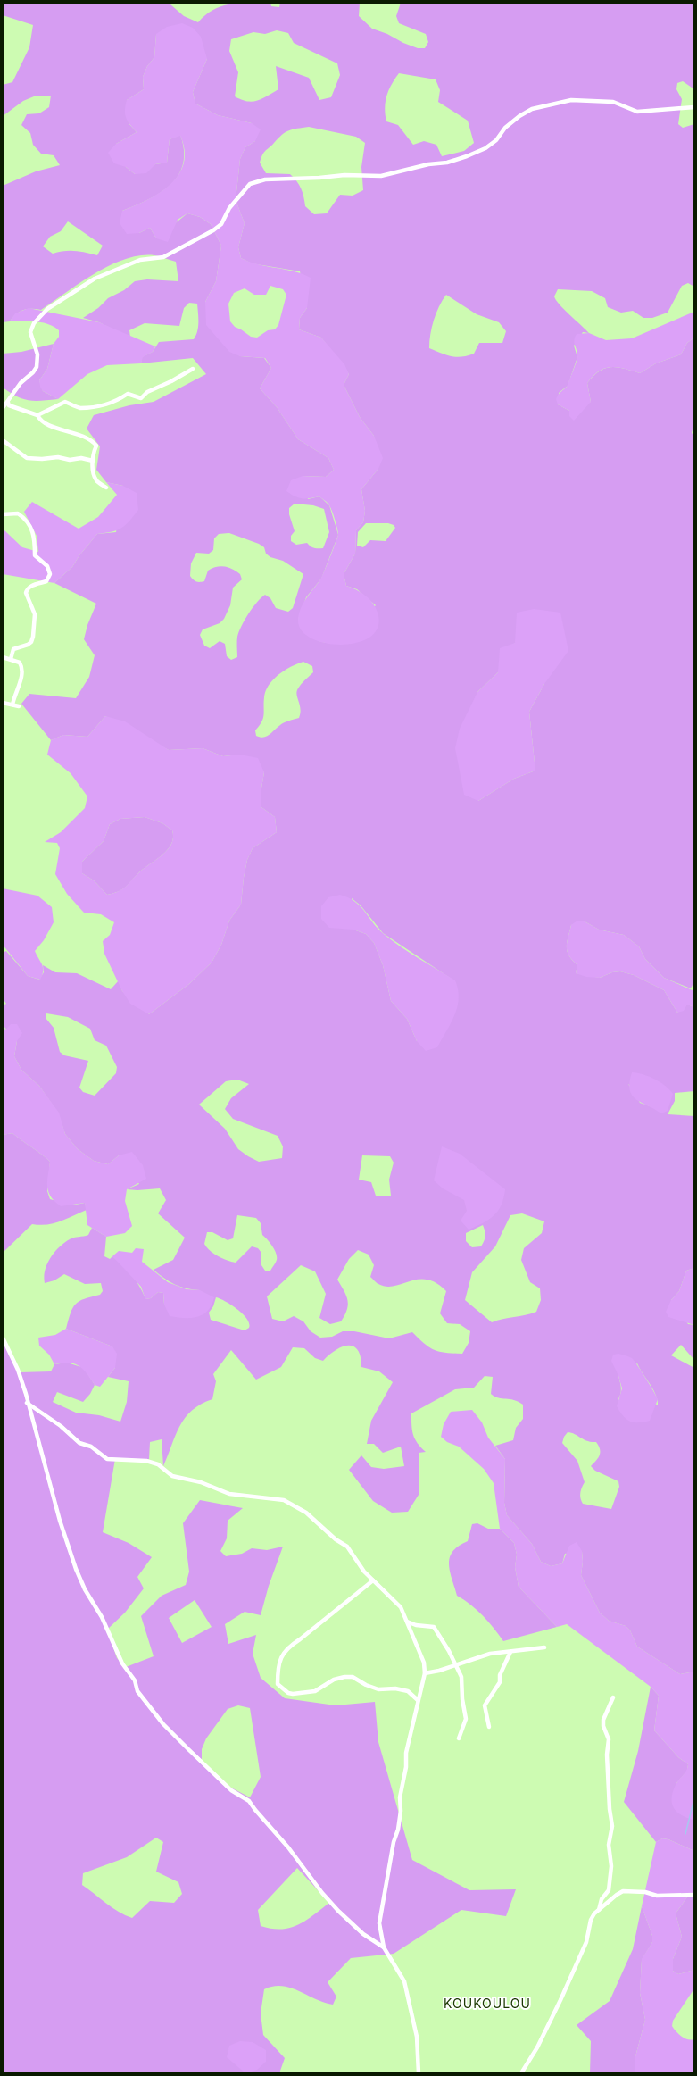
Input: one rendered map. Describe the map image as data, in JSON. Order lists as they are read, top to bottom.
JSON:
{
  "districts": ["KOUKOULOU"]
}
